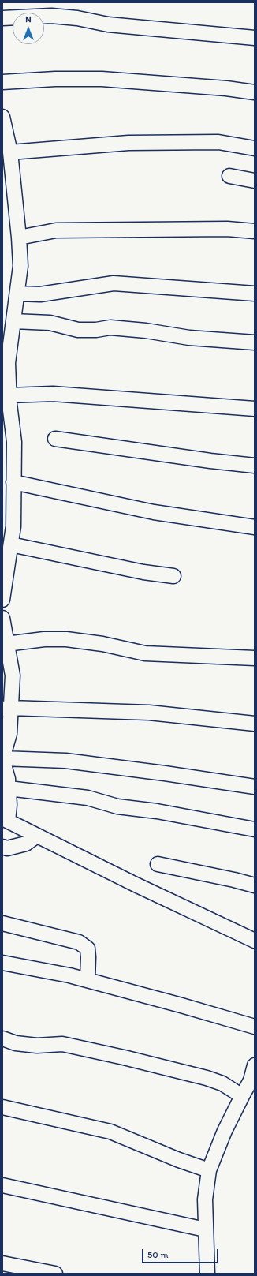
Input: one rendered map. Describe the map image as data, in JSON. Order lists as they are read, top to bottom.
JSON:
{
  "scale_bar": "50 m",
  "north": "top"
}
